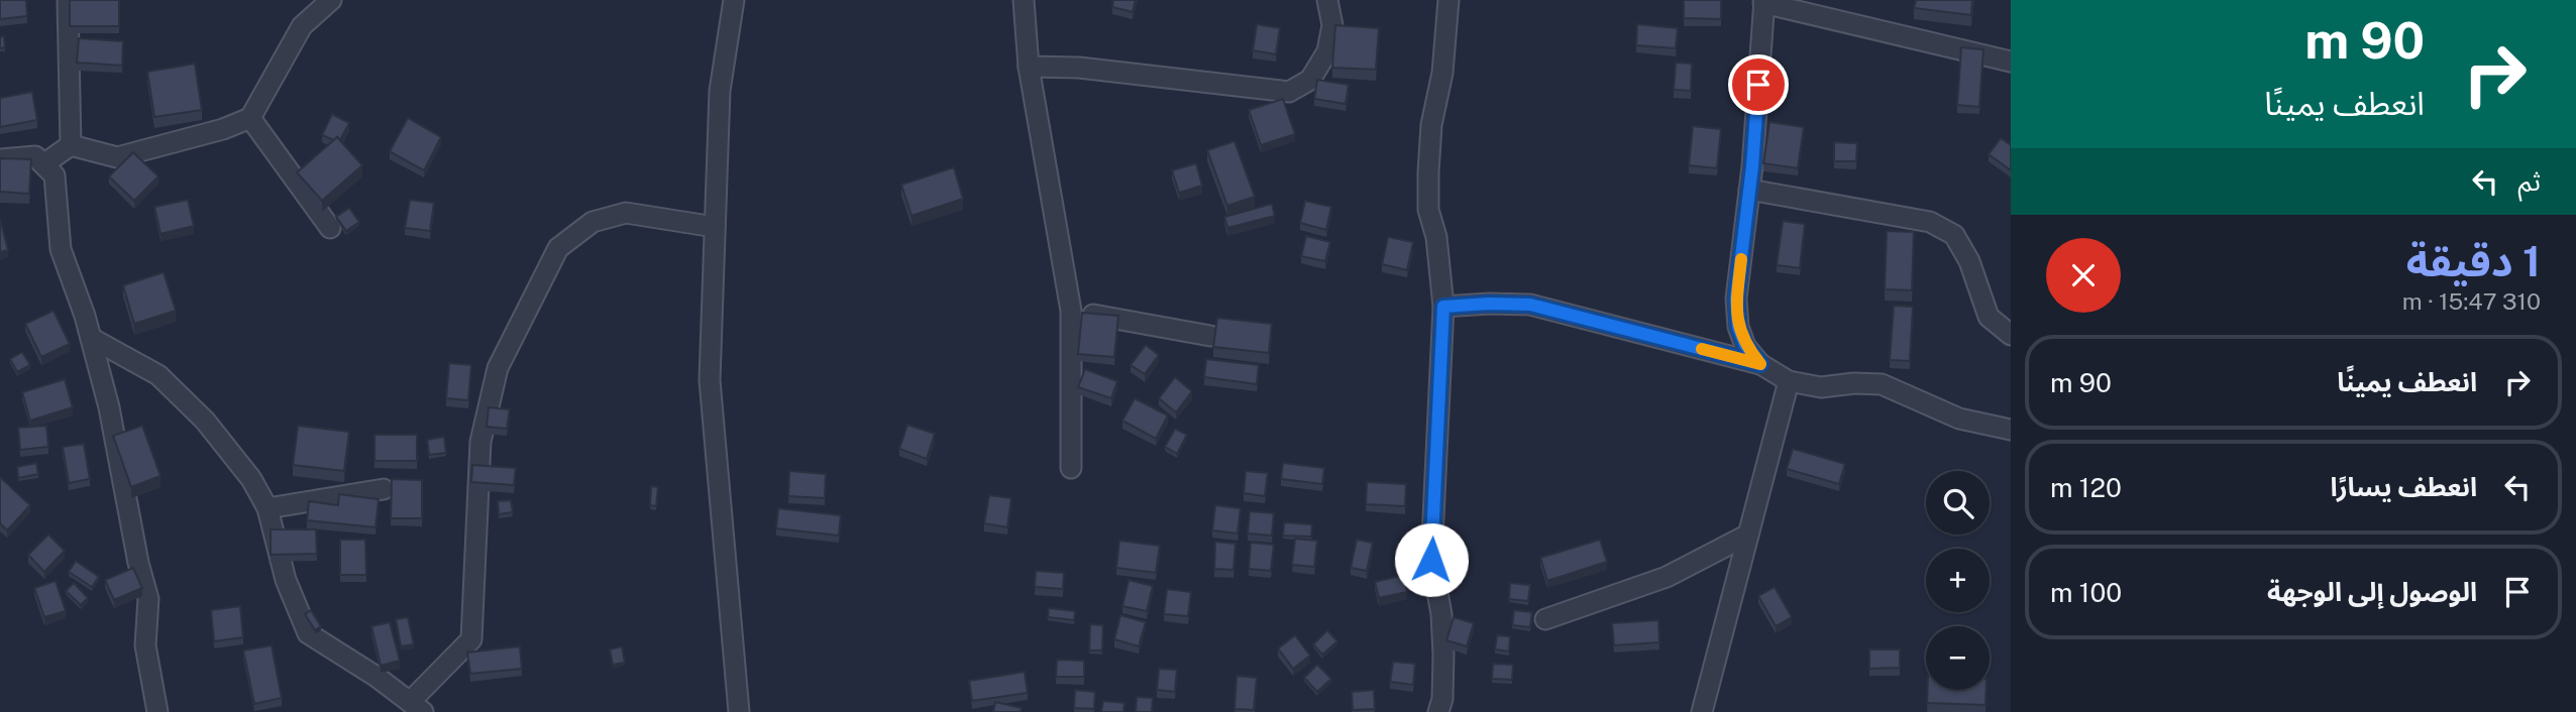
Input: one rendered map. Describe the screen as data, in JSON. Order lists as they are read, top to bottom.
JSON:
{
  "page": {
    "turn": ["90 m", "انعطف يمينًا"],
    "then": "ثم",
    "heading": ["1 دقيقة", "310 m · 15:47"],
    "list": [
      {
        "name": "انعطف يمينًا",
        "value": "90 m"
      },
      {
        "name": "انعطف يسارًا",
        "value": "120 m"
      },
      {
        "name": "الوصول إلى الوجهة",
        "value": "100 m"
      }
    ],
    "map_buttons": ["+", "−"]
  }
}
